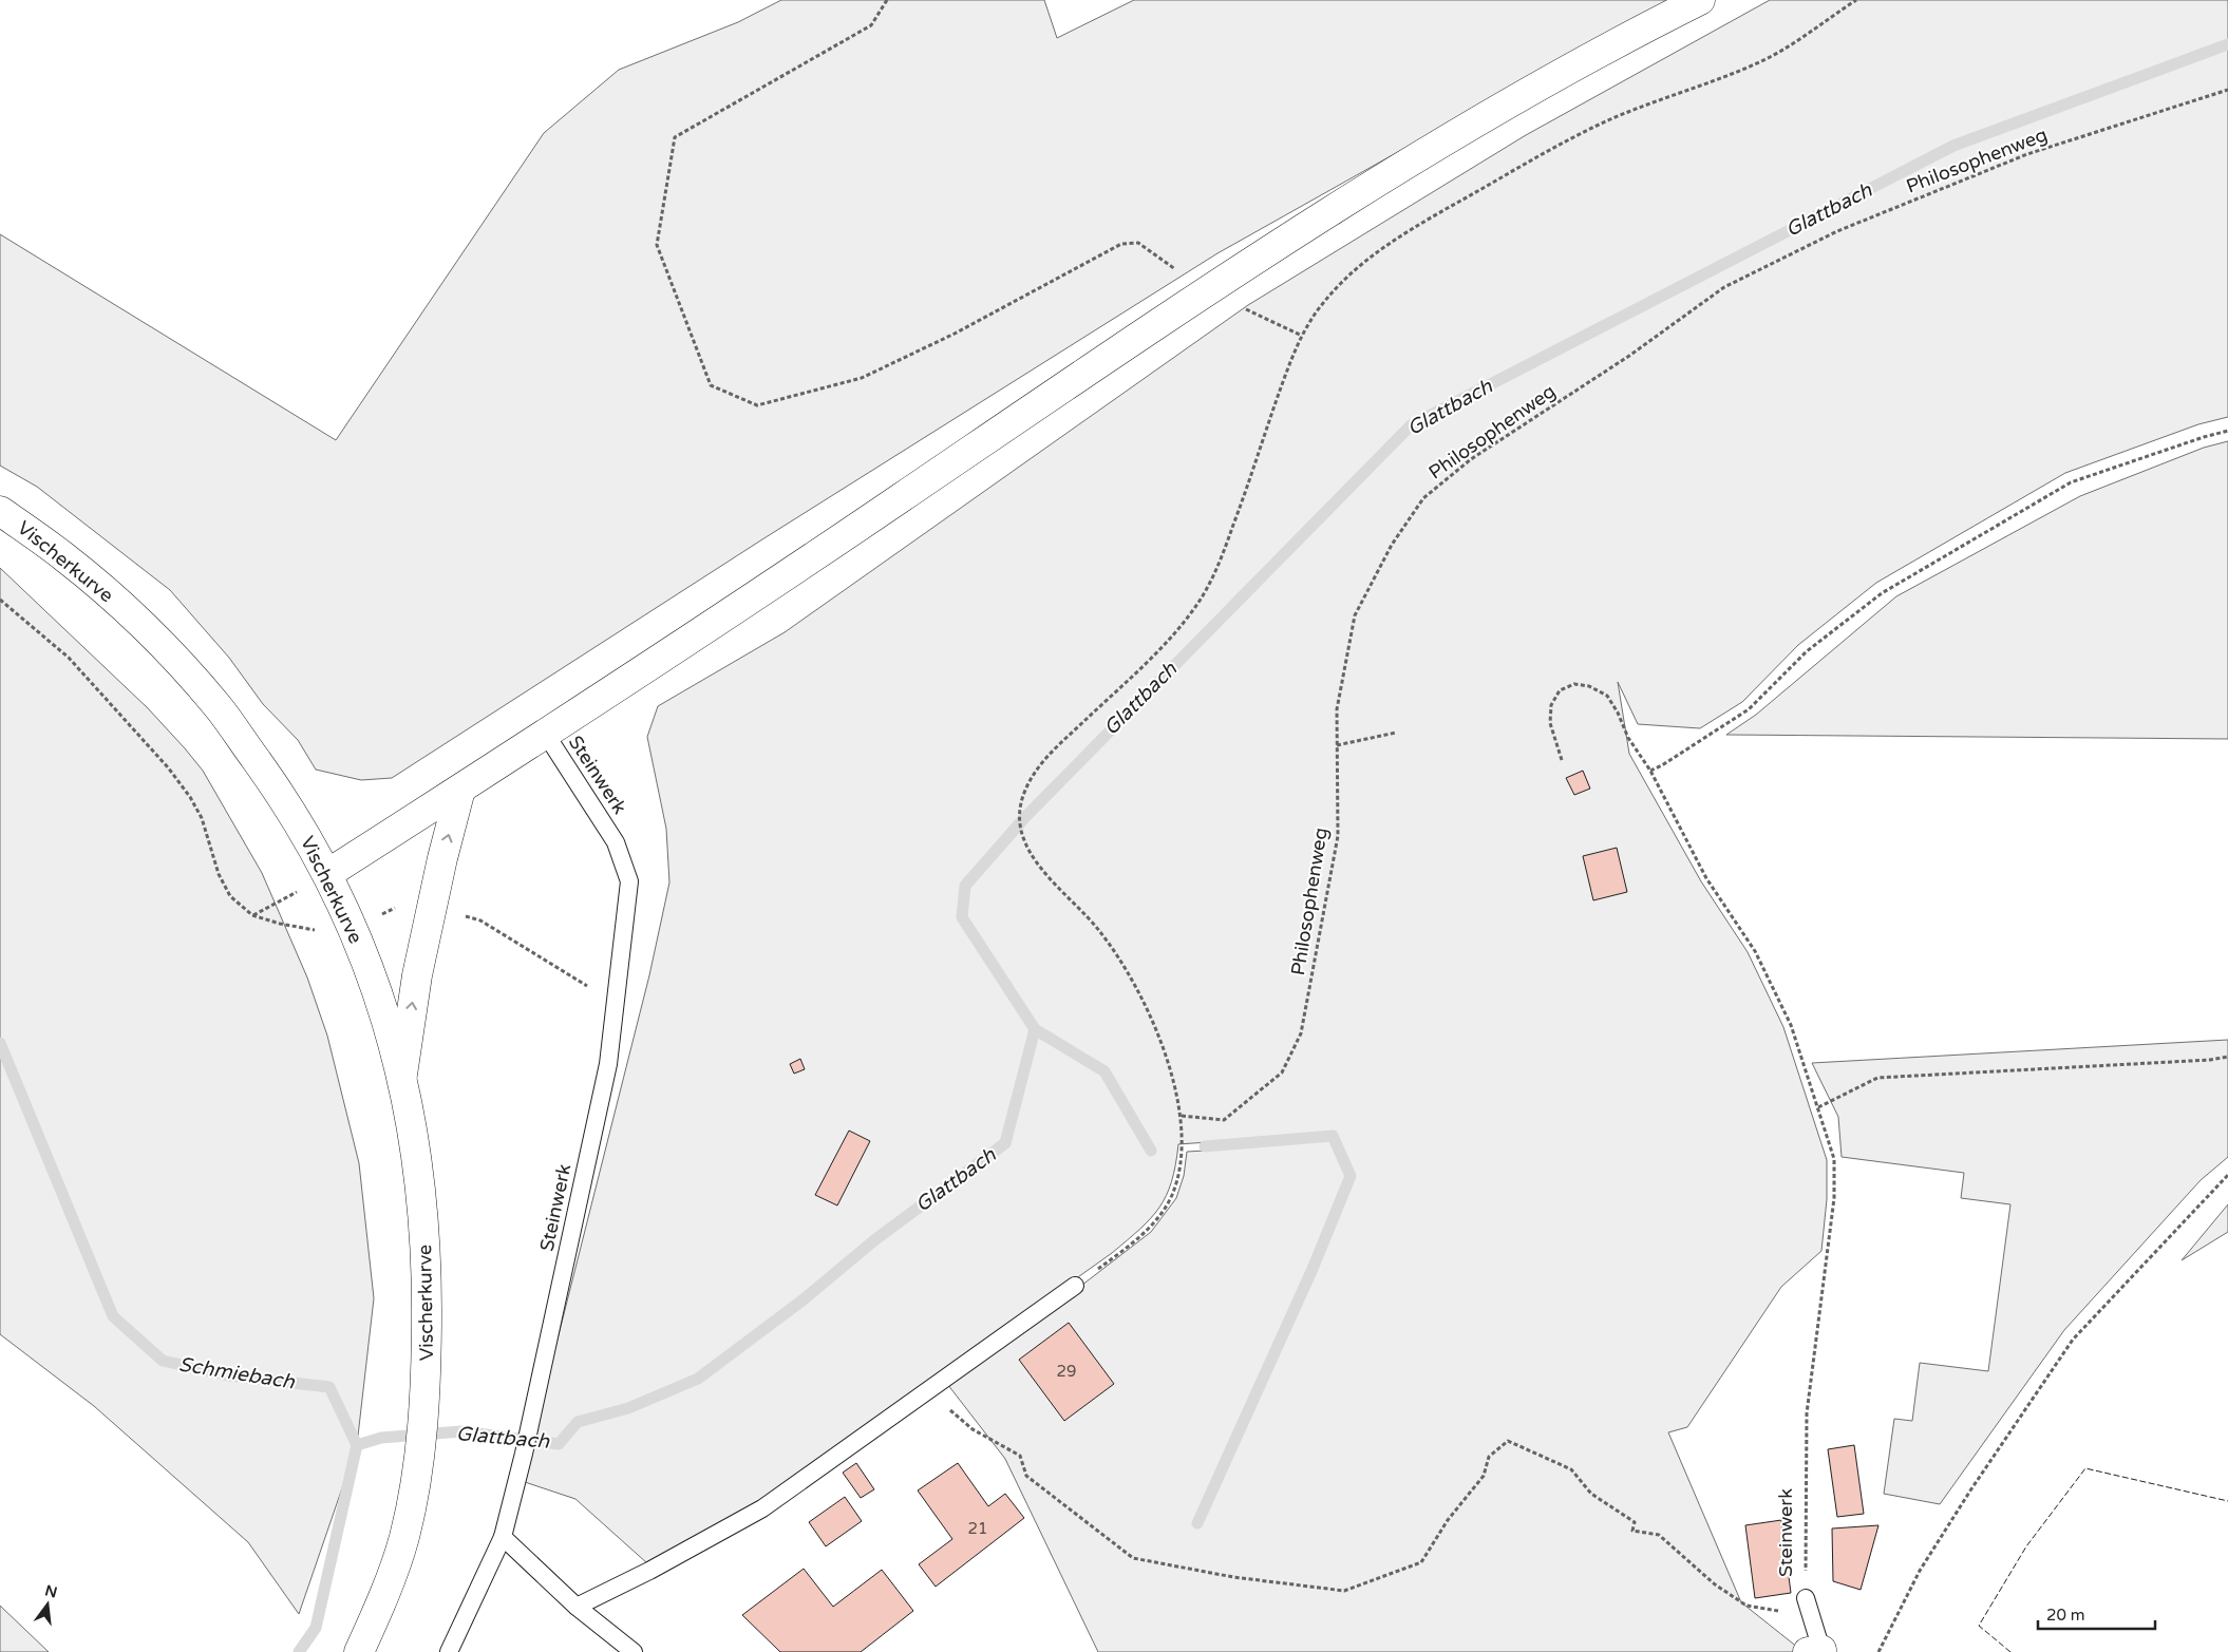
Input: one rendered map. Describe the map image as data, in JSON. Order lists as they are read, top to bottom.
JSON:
{
  "streets": {
    "main road": ["Vischerkurve"],
    "lane": ["Steinwerk"],
    "path": ["Philosophenweg"]
  },
  "water": ["Glattbach", "Schmiebach"],
  "house_numbers": ["29", "21"],
  "scale_bar": "20 m",
  "north": "top"
}
